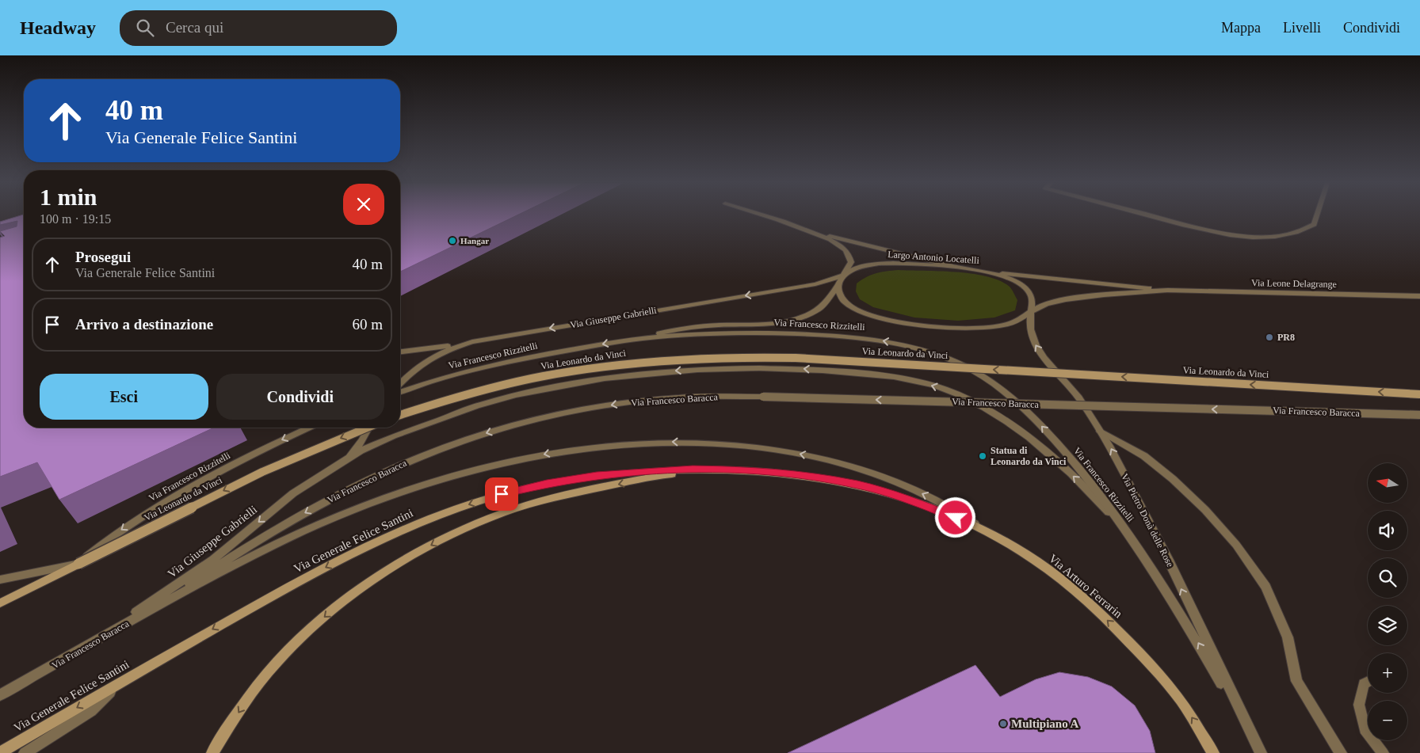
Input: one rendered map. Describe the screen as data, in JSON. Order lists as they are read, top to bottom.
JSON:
{
  "streets": {
    "main road": ["Via Leonardo da Vinci", "Via Generale Felice Santini", "Via Arturo Ferrarin"],
    "street": [
      "Largo Antonio Locatelli",
      "Via Leone Delagrange",
      "Via Giuseppe Gabrielli",
      "Via Francesco Rizzitelli",
      "Via Francesco Baracca",
      "Via Pietro Donà delle Rose"
    ]
  },
  "crossings": [
    ["Largo Antonio Locatelli", "Via Leone Delagrange"],
    ["Largo Antonio Locatelli", "Via Giuseppe Gabrielli"],
    ["Largo Antonio Locatelli", "Via Pietro Donà delle Rose"],
    ["Via Leone Delagrange", "Via Pietro Donà delle Rose"],
    ["Via Giuseppe Gabrielli", "Via Francesco Baracca"],
    ["Via Francesco Rizzitelli", "Via Leonardo da Vinci"],
    ["Via Francesco Rizzitelli", "Via Pietro Donà delle Rose"],
    ["Via Generale Felice Santini", "Via Arturo Ferrarin"]
  ],
  "one_way": ["Via Giuseppe Gabrielli", "Via Leonardo da Vinci", "Via Arturo Ferrarin"],
  "places": [
    "Hangar",
    "PR8",
    "Statua di Leonardo da Vinci",
    "Multipiano A"
  ],
  "north": "left",
  "page": {
    "header": "Headway",
    "search": "Cerca qui",
    "nav": ["Mappa", "Livelli", "Condividi"],
    "turn": ["40 m", "Via Generale Felice Santini"],
    "heading": ["1 min", "100 m · 19:15"],
    "list": [
      {
        "name": "Prosegui",
        "note": "Via Generale Felice Santini",
        "value": "40 m"
      },
      {
        "name": "Arrivo a destinazione",
        "value": "60 m"
      }
    ],
    "buttons": ["Esci", "Condividi"],
    "map_buttons": ["+", "−"]
  }
}
